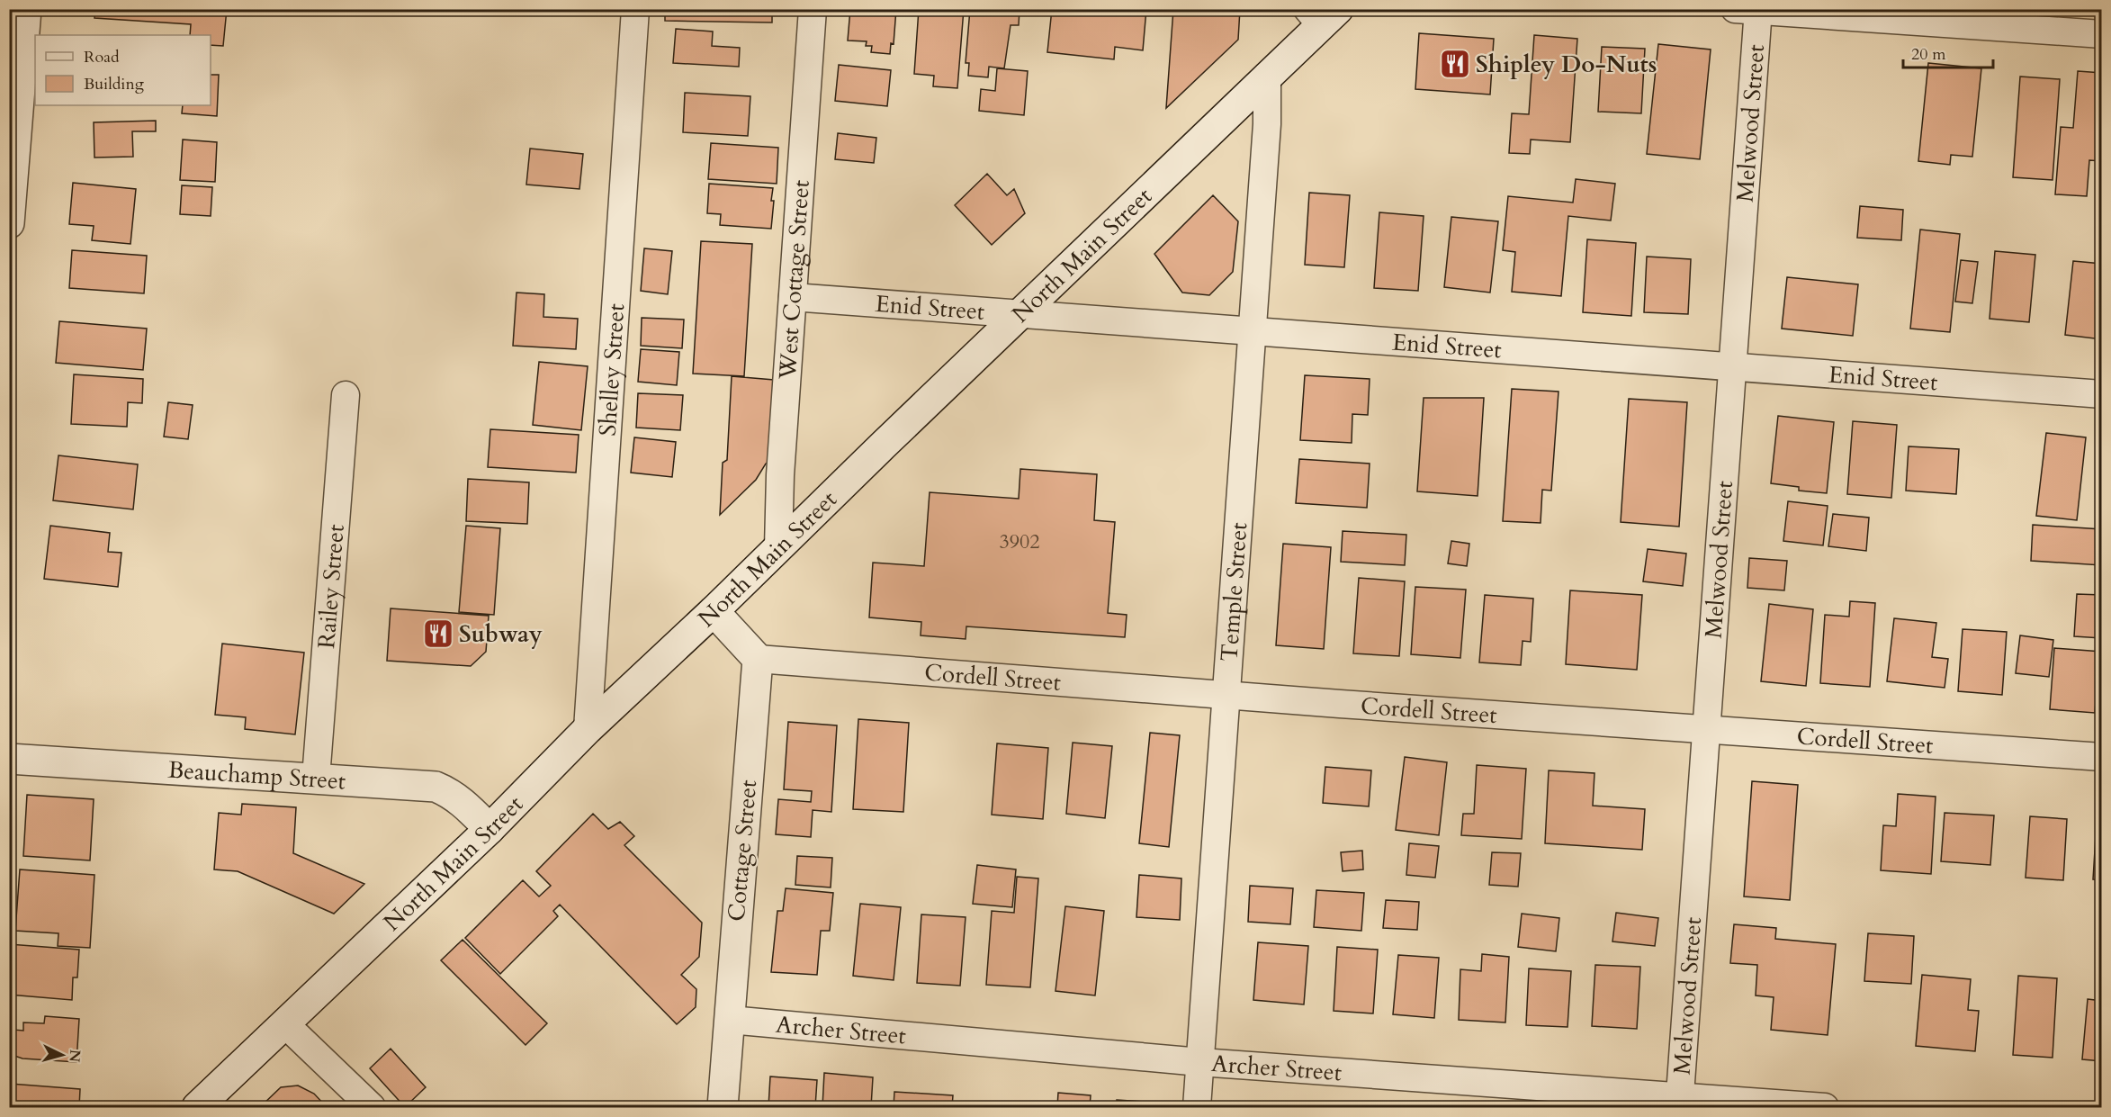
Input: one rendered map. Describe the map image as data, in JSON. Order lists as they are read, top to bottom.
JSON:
{
  "streets": {
    "main road": ["North Main Street", "Beauchamp Street", "Cottage Street"],
    "street": [
      "Melwood Street",
      "West Cottage Street",
      "Enid Street",
      "Shelley Street",
      "Railey Street",
      "Temple Street",
      "Cordell Street",
      "Archer Street"
    ]
  },
  "crossings": [
    ["Melwood Street", "Enid Street"],
    ["Melwood Street", "Cordell Street"],
    ["Melwood Street", "Archer Street"],
    ["North Main Street", "West Cottage Street"],
    ["North Main Street", "Enid Street"],
    ["North Main Street", "Shelley Street"],
    ["North Main Street", "Temple Street"],
    ["North Main Street", "Beauchamp Street"],
    ["West Cottage Street", "Enid Street"],
    ["Enid Street", "Temple Street"],
    ["Railey Street", "Beauchamp Street"],
    ["Temple Street", "Cordell Street"],
    ["Temple Street", "Archer Street"],
    ["Cordell Street", "Cottage Street"],
    ["Cottage Street", "Archer Street"]
  ],
  "places": {
    "restaurant": ["Shipley Do-Nuts", "Subway"]
  },
  "house_numbers": ["3902"],
  "legend": ["Road", "Building"],
  "scale_bar": "20 m",
  "north": "right"
}
